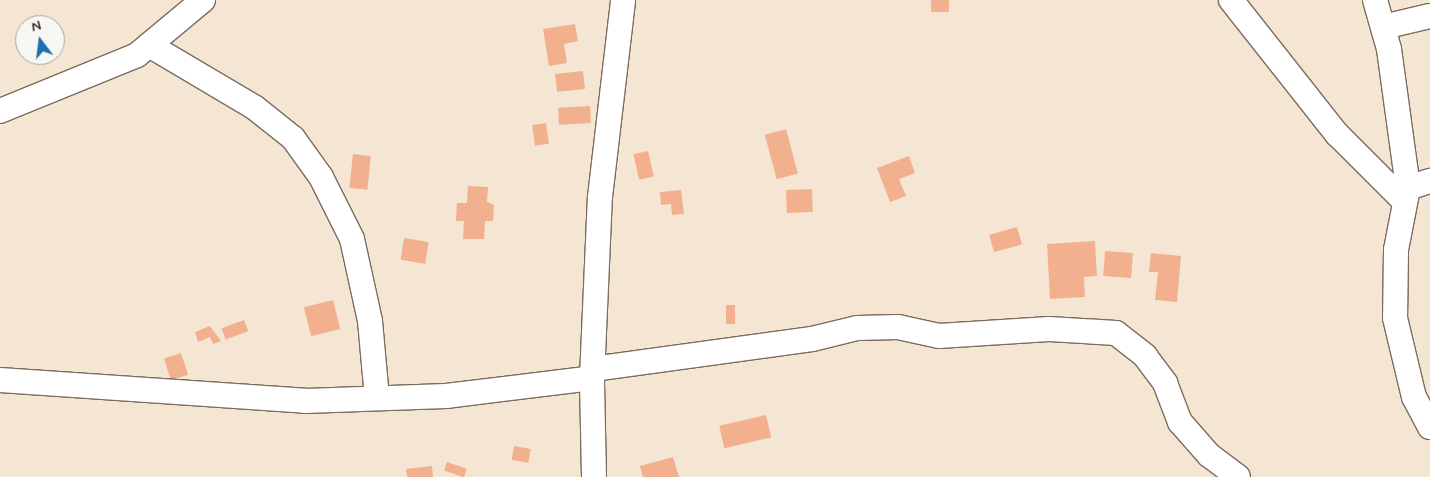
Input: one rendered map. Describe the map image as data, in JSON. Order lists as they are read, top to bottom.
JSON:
{
  "north": "top"
}
